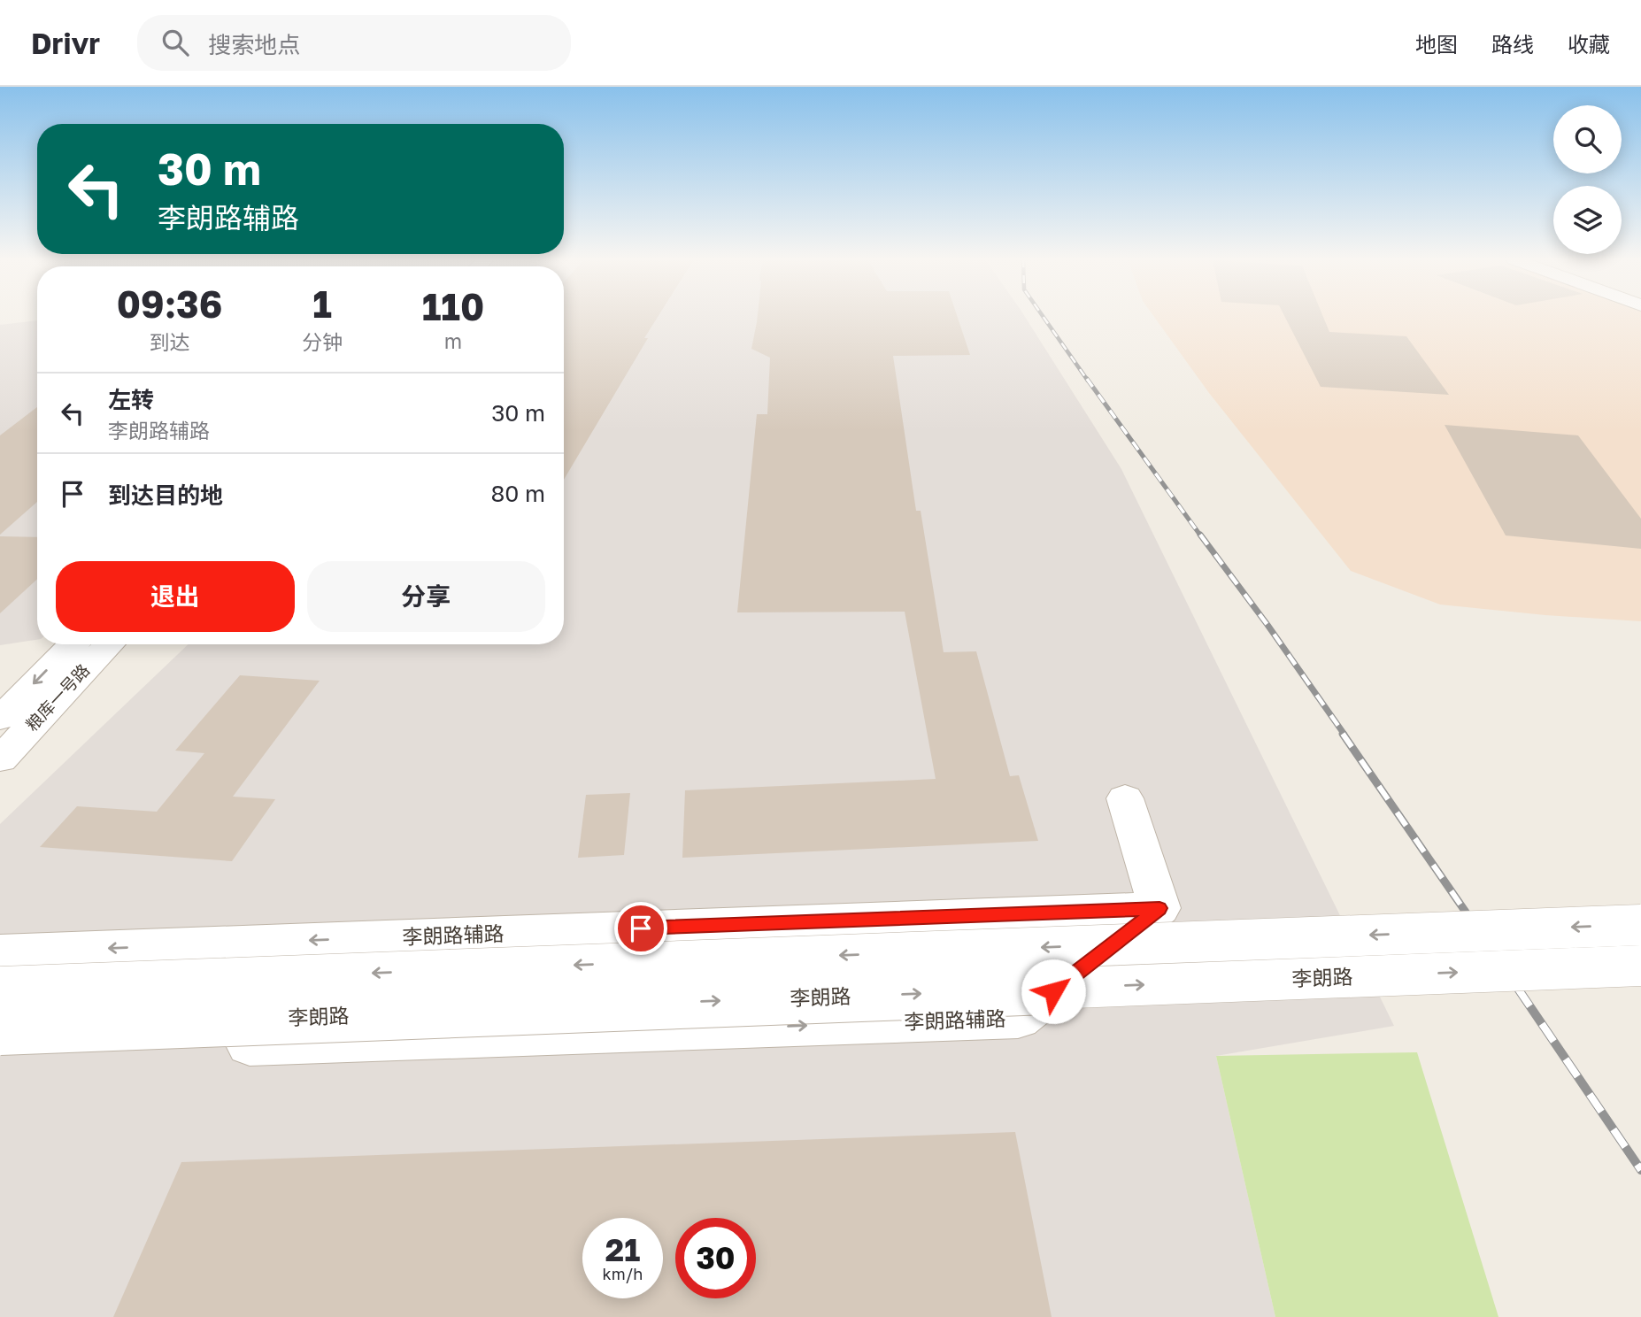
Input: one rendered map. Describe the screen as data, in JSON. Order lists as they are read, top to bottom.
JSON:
{
  "streets": {
    "street": ["粮库一号路", "李朗路辅路", "李朗路"]
  },
  "page": {
    "header": "Drivr",
    "search": "搜索地点",
    "nav": ["地图", "路线", "收藏"],
    "turn": ["30 m", "李朗路辅路"],
    "eta": [
      "09:36",
      "到达",
      "1",
      "分钟",
      "110",
      "m"
    ],
    "list": [
      {
        "name": "左转",
        "note": "李朗路辅路",
        "value": "30 m"
      },
      {
        "name": "到达目的地",
        "value": "80 m"
      }
    ],
    "buttons": ["退出", "分享"],
    "speed": "21 km/h",
    "limit": "30"
  }
}
